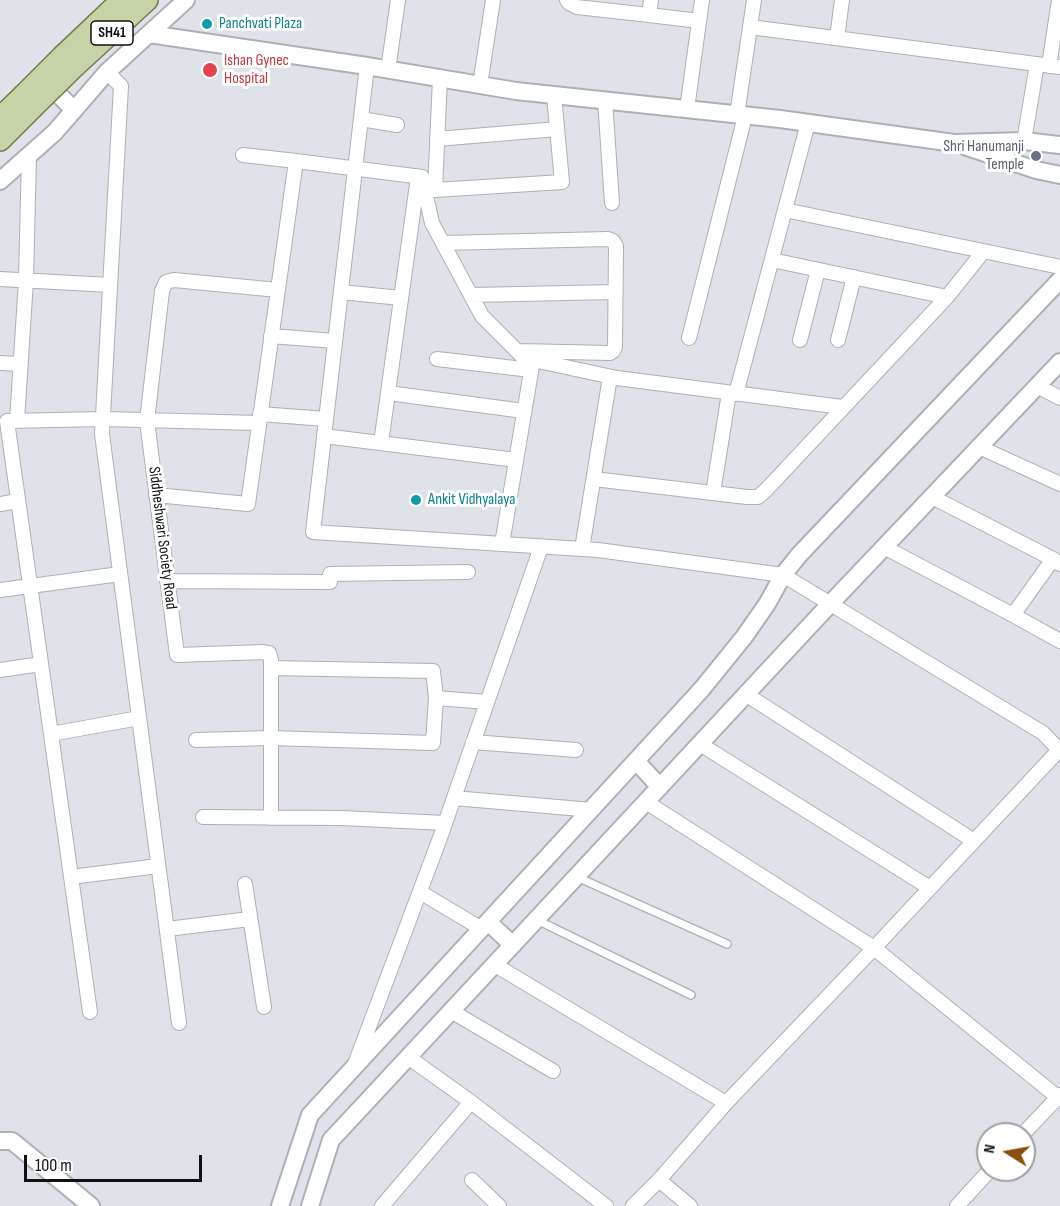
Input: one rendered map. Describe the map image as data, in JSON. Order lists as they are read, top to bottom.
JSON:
{
  "streets": {
    "main road": ["SH41"],
    "street": ["Siddheshwari Society Road"]
  },
  "places": [
    "Panchvati Plaza",
    "Ishan Gynec Hospital",
    "Shri Hanumanji Temple",
    "Ankit Vidhyalaya"
  ],
  "scale_bar": "100 m",
  "north": "left"
}
